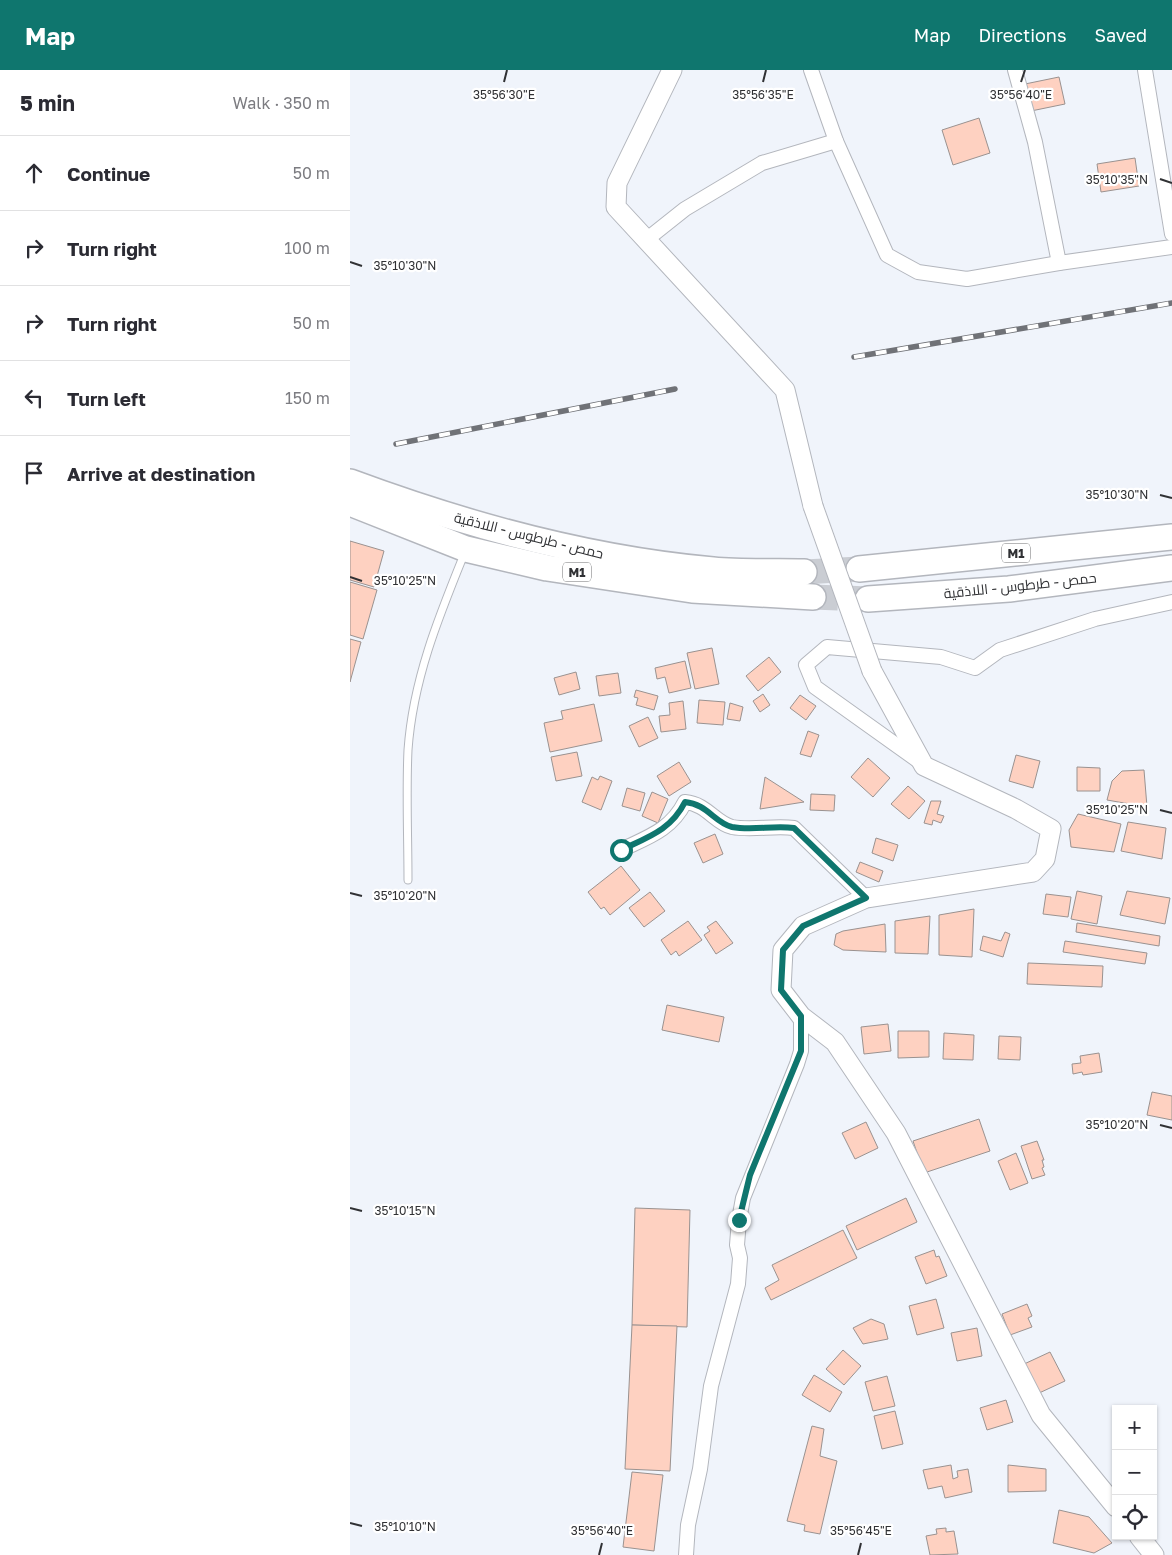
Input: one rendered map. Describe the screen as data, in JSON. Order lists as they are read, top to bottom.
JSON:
{
  "streets": {
    "highway": ["حمص - طرطوس - اللاذقية", "M1"]
  },
  "page": {
    "header": "Map",
    "nav": ["Map", "Directions", "Saved"],
    "heading": ["5 min", "Walk · 350 m"],
    "list": [
      ["Continue", "50 m"],
      ["Turn right", "100 m"],
      ["Turn right", "50 m"],
      ["Turn left", "150 m"],
      "Arrive at destination"
    ],
    "map_buttons": ["+", "−"]
  },
  "coordinates": [
    "35°56'30\"E",
    "35°56'35\"E",
    "35°56'40\"E",
    "35°10'35\"N",
    "35°10'30\"N",
    "35°10'25\"N",
    "35°10'20\"N",
    "35°10'15\"N",
    "35°10'10\"N",
    "35°56'45\"E"
  ]
}
